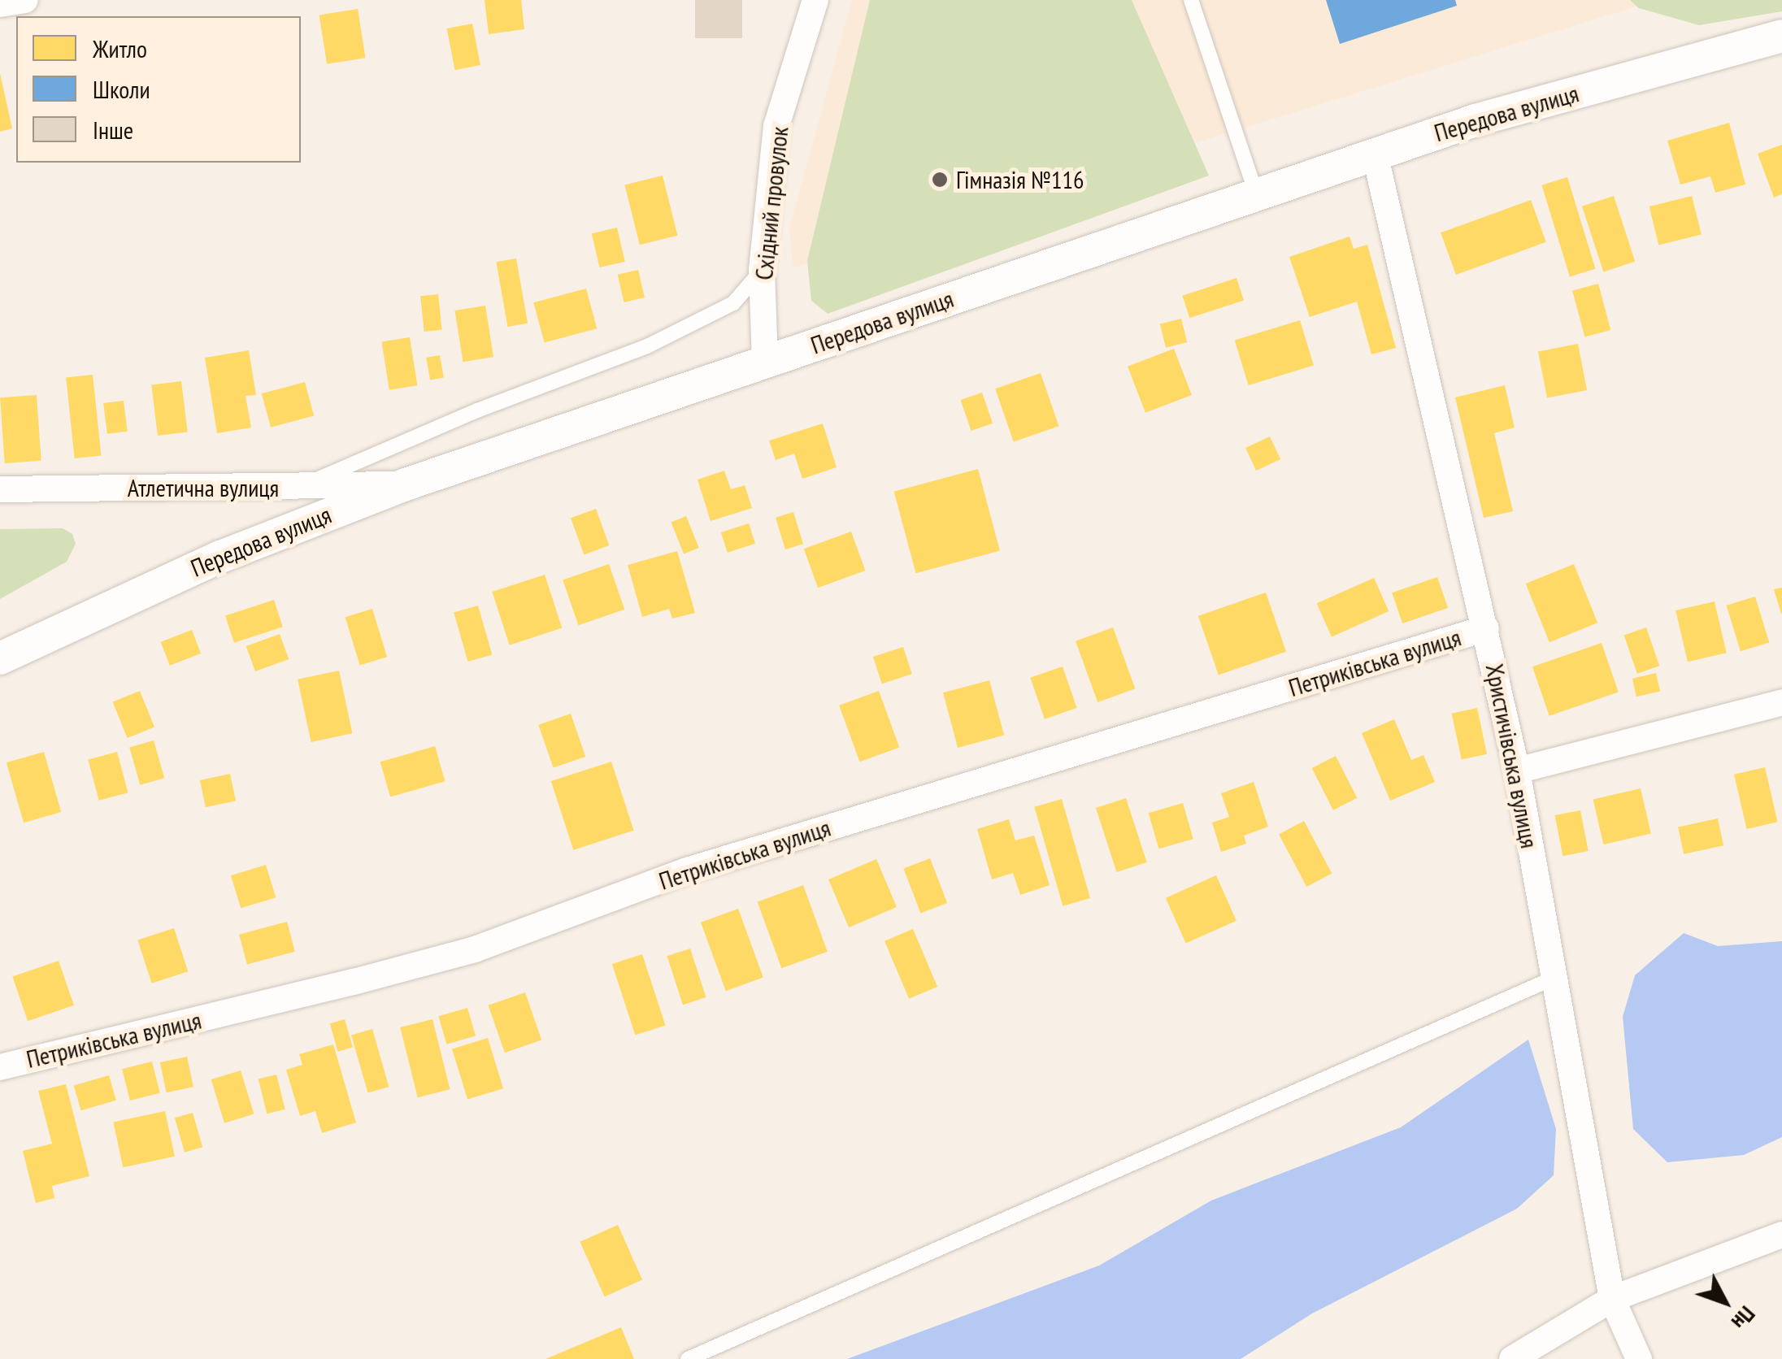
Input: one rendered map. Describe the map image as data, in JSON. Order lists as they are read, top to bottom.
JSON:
{
  "streets": {
    "street": [
      "Передова вулиця",
      "Східний провулок",
      "Атлетична вулиця",
      "Петриківська вулиця",
      "Христичівська вулиця"
    ]
  },
  "crossings": [
    ["Передова вулиця", "Східний провулок"],
    ["Передова вулиця", "Атлетична вулиця"],
    ["Передова вулиця", "Христичівська вулиця"],
    ["Петриківська вулиця", "Христичівська вулиця"]
  ],
  "places": ["Гімназія №116"],
  "legend": ["Житло", "Школи", "Інше"],
  "north": "bottom right"
}
